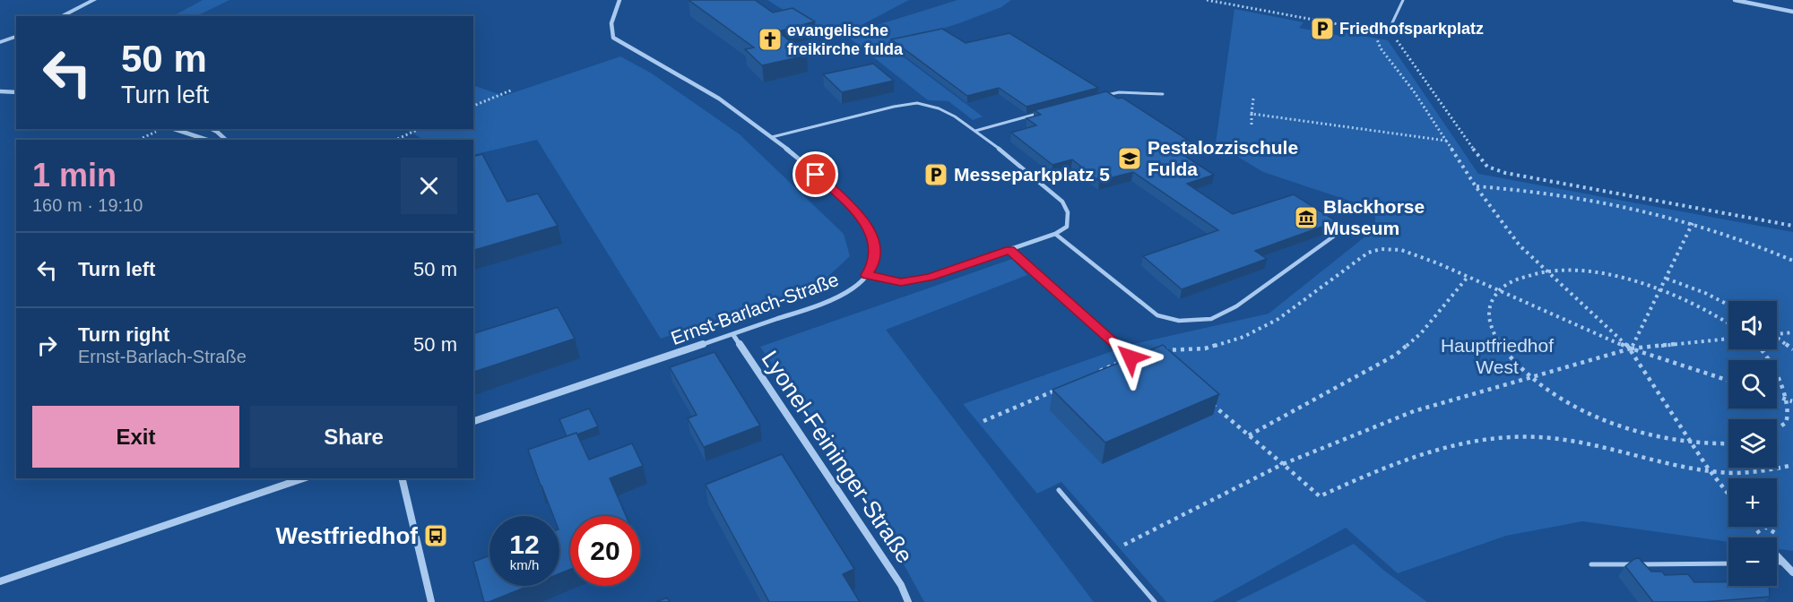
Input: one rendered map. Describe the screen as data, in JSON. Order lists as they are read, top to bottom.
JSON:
{
  "streets": {
    "street": ["Ernst-Barlach-Straße", "Lyonel-Feininger-Straße"]
  },
  "crossings": [
    ["Ernst-Barlach-Straße", "Lyonel-Feininger-Straße"]
  ],
  "parks": ["Hauptfriedhof West"],
  "places": {
    "parking": ["Friedhofsparkplatz", "Messeparkplatz 5"],
    "church": ["evangelische freikirche fulda"],
    "school or university": ["Pestalozzischule Fulda"],
    "museum": ["Blackhorse Museum"],
    "bus stop": ["Westfriedhof"]
  },
  "page": {
    "turn": ["50 m", "Turn left"],
    "heading": ["1 min", "160 m · 19:10"],
    "list": [
      {
        "name": "Turn left",
        "value": "50 m"
      },
      {
        "name": "Turn right",
        "note": "Ernst-Barlach-Straße",
        "value": "50 m"
      }
    ],
    "map_buttons": ["+", "−"],
    "buttons": ["Exit", "Share"],
    "speed": "12 km/h",
    "limit": "20"
  }
}
